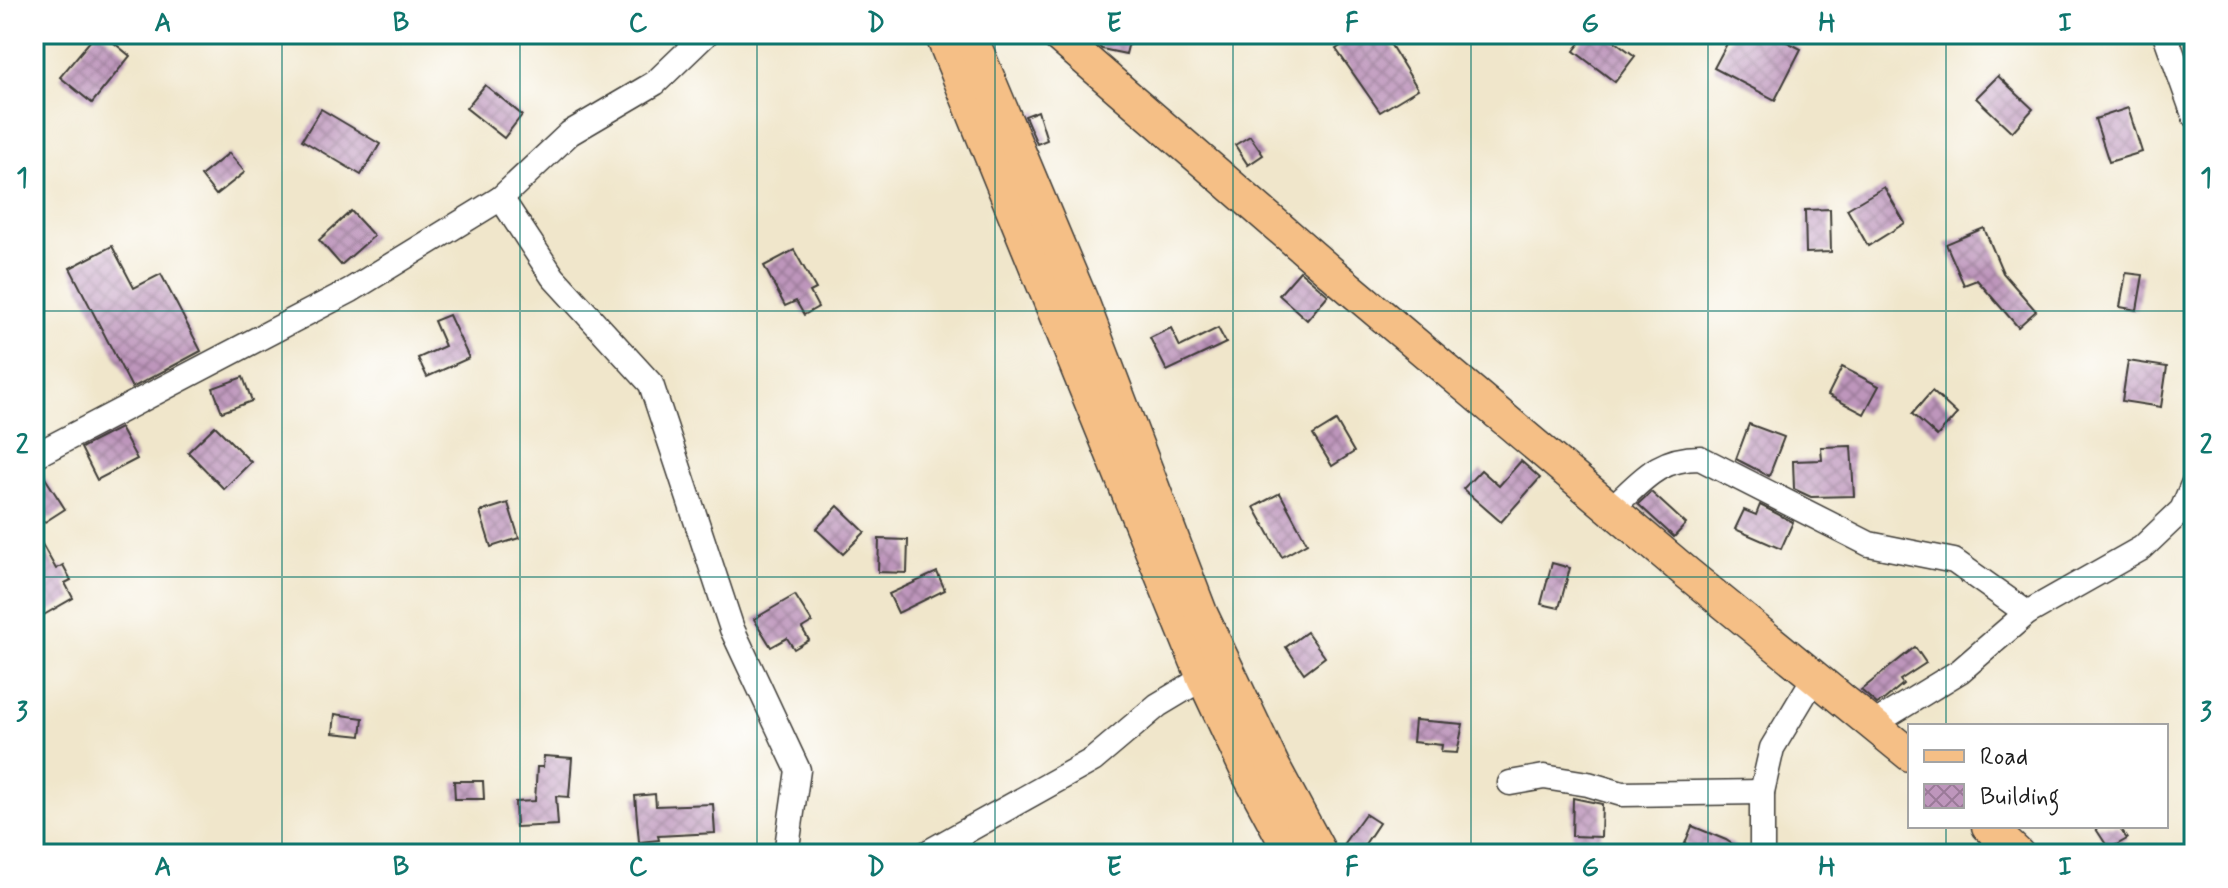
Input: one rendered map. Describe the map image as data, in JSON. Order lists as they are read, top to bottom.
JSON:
{
  "legend": ["Road", "Building"],
  "grid": {
    "columns": [
      "A",
      "B",
      "C",
      "D",
      "E",
      "F",
      "G",
      "H",
      "I"
    ],
    "rows": ["1", "2", "3"]
  }
}
